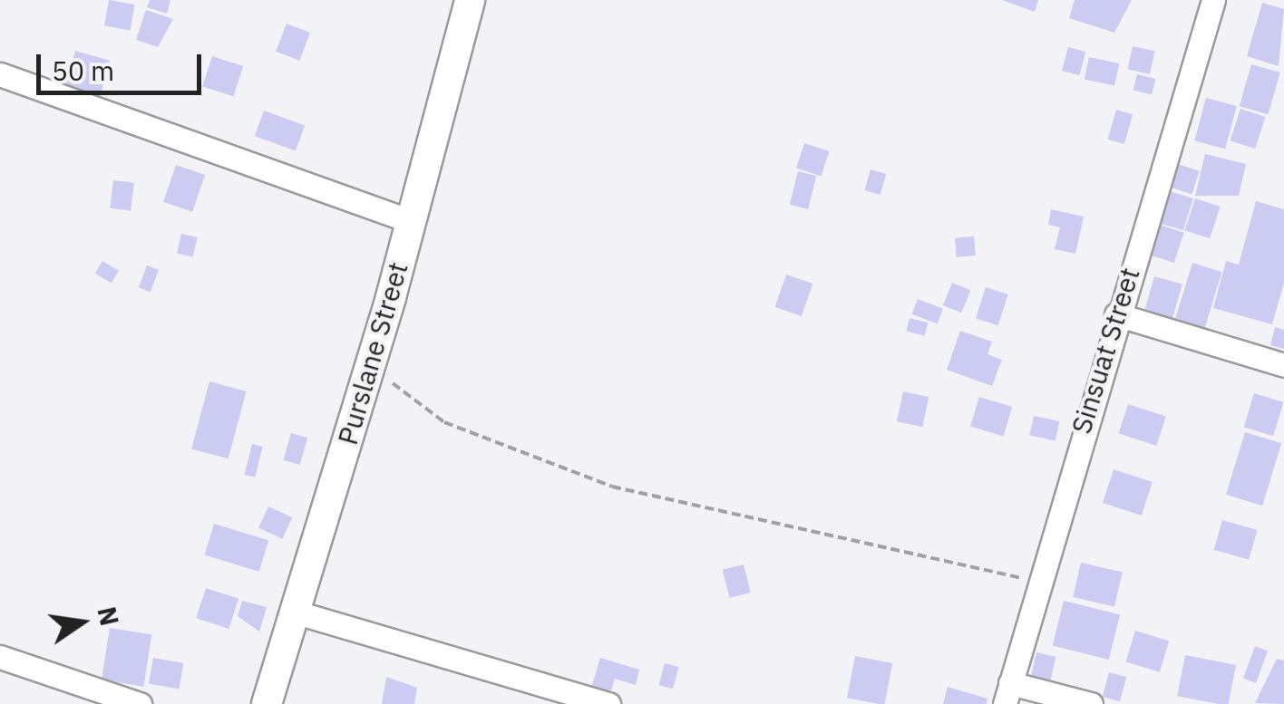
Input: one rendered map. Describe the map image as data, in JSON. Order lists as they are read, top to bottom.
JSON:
{
  "streets": {
    "main road": ["Purslane Street"],
    "street": ["Sinsuat Street"]
  },
  "scale_bar": "50 m",
  "north": "right"
}
